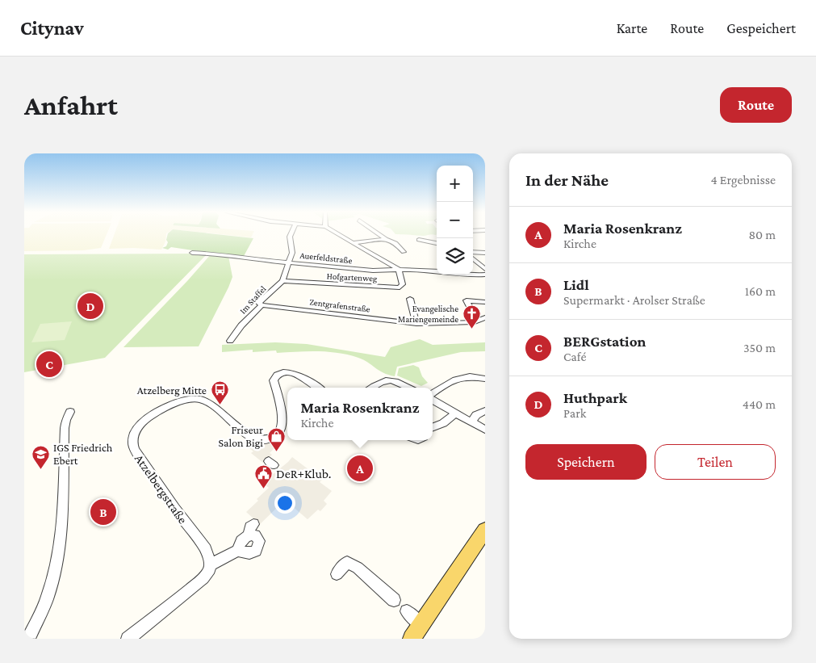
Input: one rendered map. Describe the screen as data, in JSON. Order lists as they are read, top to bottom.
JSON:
{
  "streets": {
    "street": [
      "Auerfeldstraße",
      "Hofgartenweg",
      "Im Staffel",
      "Zentgrafenstraße",
      "Atzelbergstraße"
    ]
  },
  "crossings": [
    ["Auerfeldstraße", "Hofgartenweg"],
    ["Auerfeldstraße", "Im Staffel"],
    ["Hofgartenweg", "Im Staffel"],
    ["Im Staffel", "Zentgrafenstraße"]
  ],
  "places": {
    "church": ["Evangelische Mariengemeinde"],
    "bus stop": ["Atzelberg Mitte"],
    "shop": ["Friseur Salon Bigi"],
    "school or university": ["IGS Friedrich Ebert"],
    "public building": ["DeR+Klub."]
  },
  "page": {
    "header": "Citynav",
    "nav": ["Karte", "Route", "Gespeichert"],
    "buttons": [
      "Route",
      ["Speichern", "Teilen"]
    ],
    "title": "Anfahrt",
    "heading": ["In der Nähe", "4 Ergebnisse"],
    "map_buttons": ["+", "−"],
    "list": [
      {
        "mark": "A",
        "name": "Maria Rosenkranz",
        "note": "Kirche",
        "value": "80 m"
      },
      {
        "mark": "B",
        "name": "Lidl",
        "note": "Supermarkt · Arolser Straße",
        "value": "160 m"
      },
      {
        "mark": "C",
        "name": "BERGstation",
        "note": "Café",
        "value": "350 m"
      },
      {
        "mark": "D",
        "name": "Huthpark",
        "note": "Park",
        "value": "440 m"
      }
    ],
    "pins": [
      "D",
      "C",
      "A",
      "B"
    ],
    "popup": ["Maria Rosenkranz", "Kirche"]
  }
}
